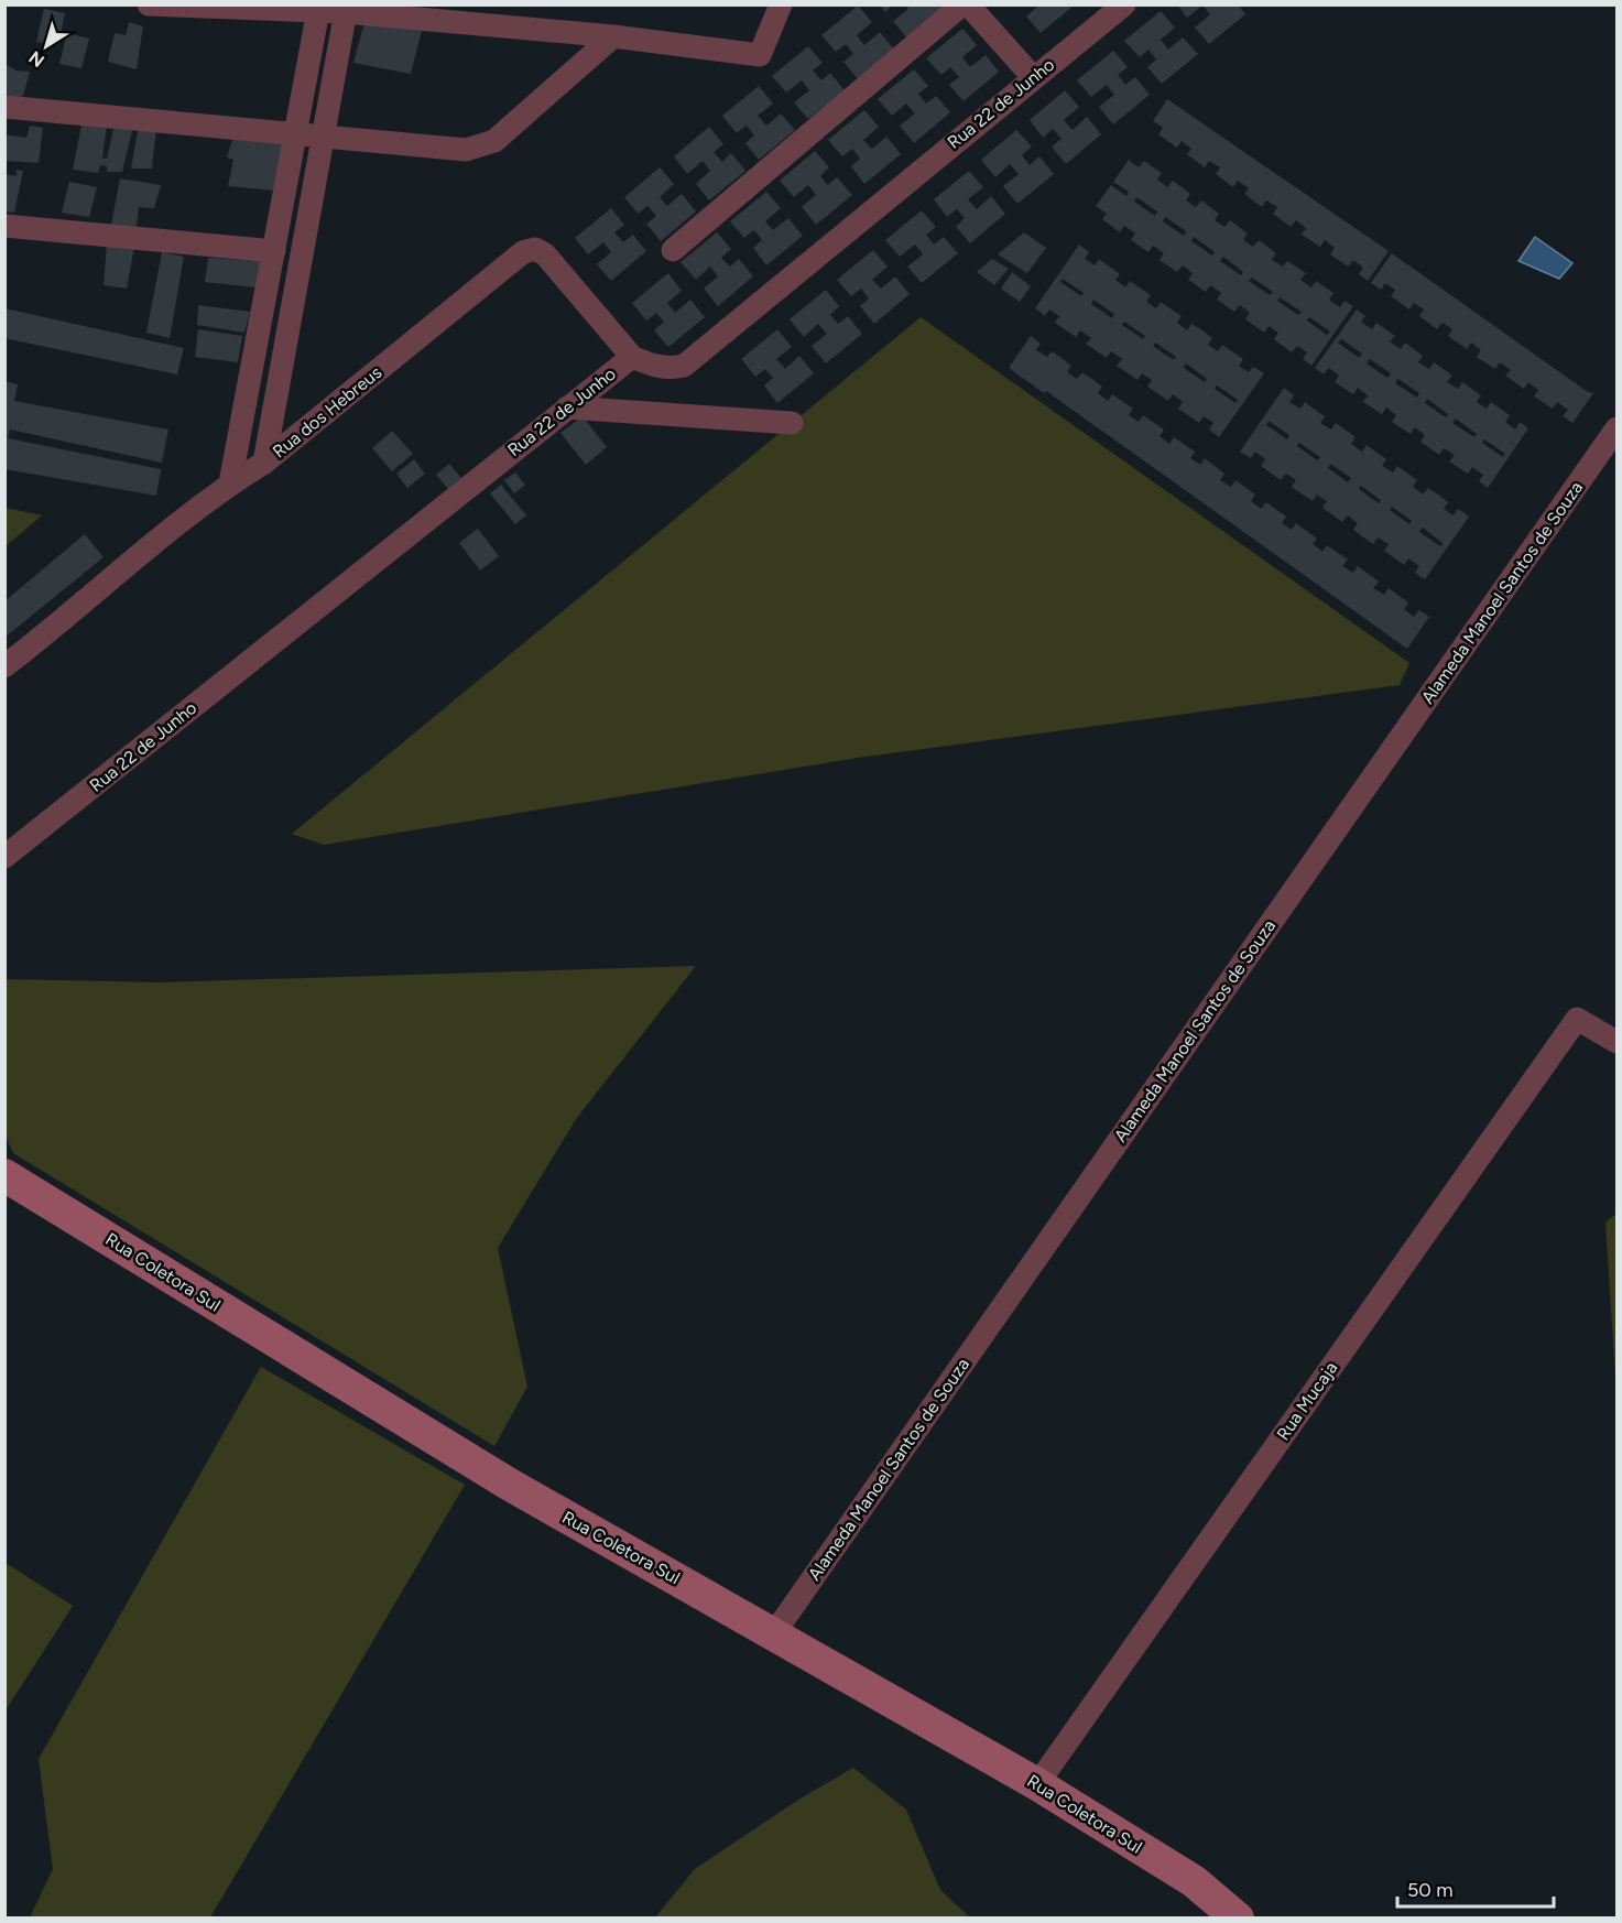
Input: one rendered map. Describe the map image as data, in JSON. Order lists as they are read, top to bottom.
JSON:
{
  "streets": {
    "street": [
      "Rua 22 de Junho",
      "Rua dos Hebreus",
      "Alameda Manoel Santos de Souza",
      "Rua Coletora Sul",
      "Rua Mucaja"
    ]
  },
  "crossings": [
    ["Rua 22 de Junho", "Rua dos Hebreus"],
    ["Alameda Manoel Santos de Souza", "Rua Coletora Sul"],
    ["Rua Coletora Sul", "Rua Mucaja"]
  ],
  "scale_bar": "50 m",
  "north": "bottom left"
}
